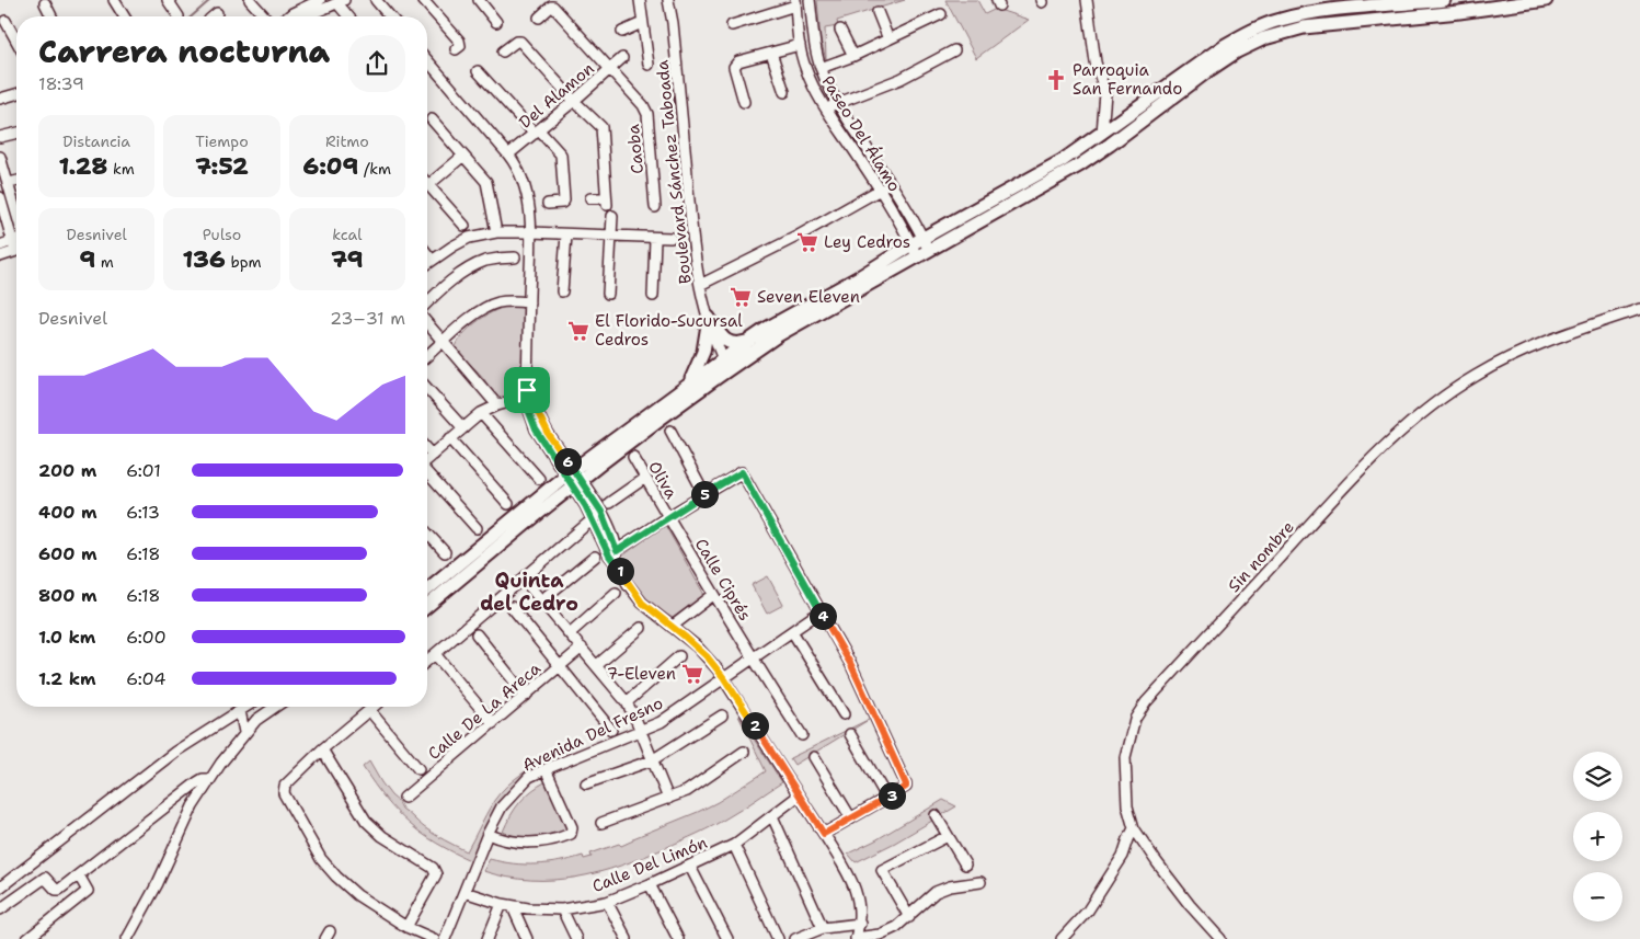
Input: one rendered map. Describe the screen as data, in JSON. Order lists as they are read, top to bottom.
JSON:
{
  "streets": {
    "street": [
      "Del Alamon",
      "Paseo Del Álamo",
      "Caoba",
      "Boulevard Sánchez Taboada",
      "Oliva",
      "Sin nombre",
      "Calle Ciprés",
      "Calle De La Areca",
      "Avenida Del Fresno",
      "Calle Del Limón"
    ]
  },
  "crossings": [
    ["Del Alamon", "Caoba"],
    ["Oliva", "Calle Ciprés"],
    ["Calle Ciprés", "Avenida Del Fresno"],
    ["Avenida Del Fresno", "Calle Del Limón"]
  ],
  "districts": ["Quinta del Cedro"],
  "places": {
    "church": ["Parroquia San Fernando"],
    "supermarket": [
      "Ley Cedros",
      "Seven Eleven",
      "El Florido-Sucursal Cedros",
      "7-Eleven"
    ]
  },
  "page": {
    "heading": ["Carrera nocturna", "18:39"],
    "stats": [
      ["Distancia", "1.28 km"],
      ["Tiempo", "7:52"],
      ["Ritmo", "6:09 /km"],
      ["Desnivel", "9 m"],
      ["Pulso", "136 bpm"],
      ["kcal", "79"]
    ],
    "chart": ["Desnivel", "23–31 m"],
    "pins": [
      "6",
      "5",
      "1",
      "4",
      "2",
      "3"
    ],
    "list": [
      {
        "name": "200 m",
        "note": "6:01"
      },
      {
        "name": "400 m",
        "note": "6:13"
      },
      {
        "name": "600 m",
        "note": "6:18"
      },
      {
        "name": "800 m",
        "note": "6:18"
      },
      {
        "name": "1.0 km",
        "note": "6:00"
      },
      {
        "name": "1.2 km",
        "note": "6:04"
      }
    ],
    "map_buttons": ["+", "−"]
  }
}
